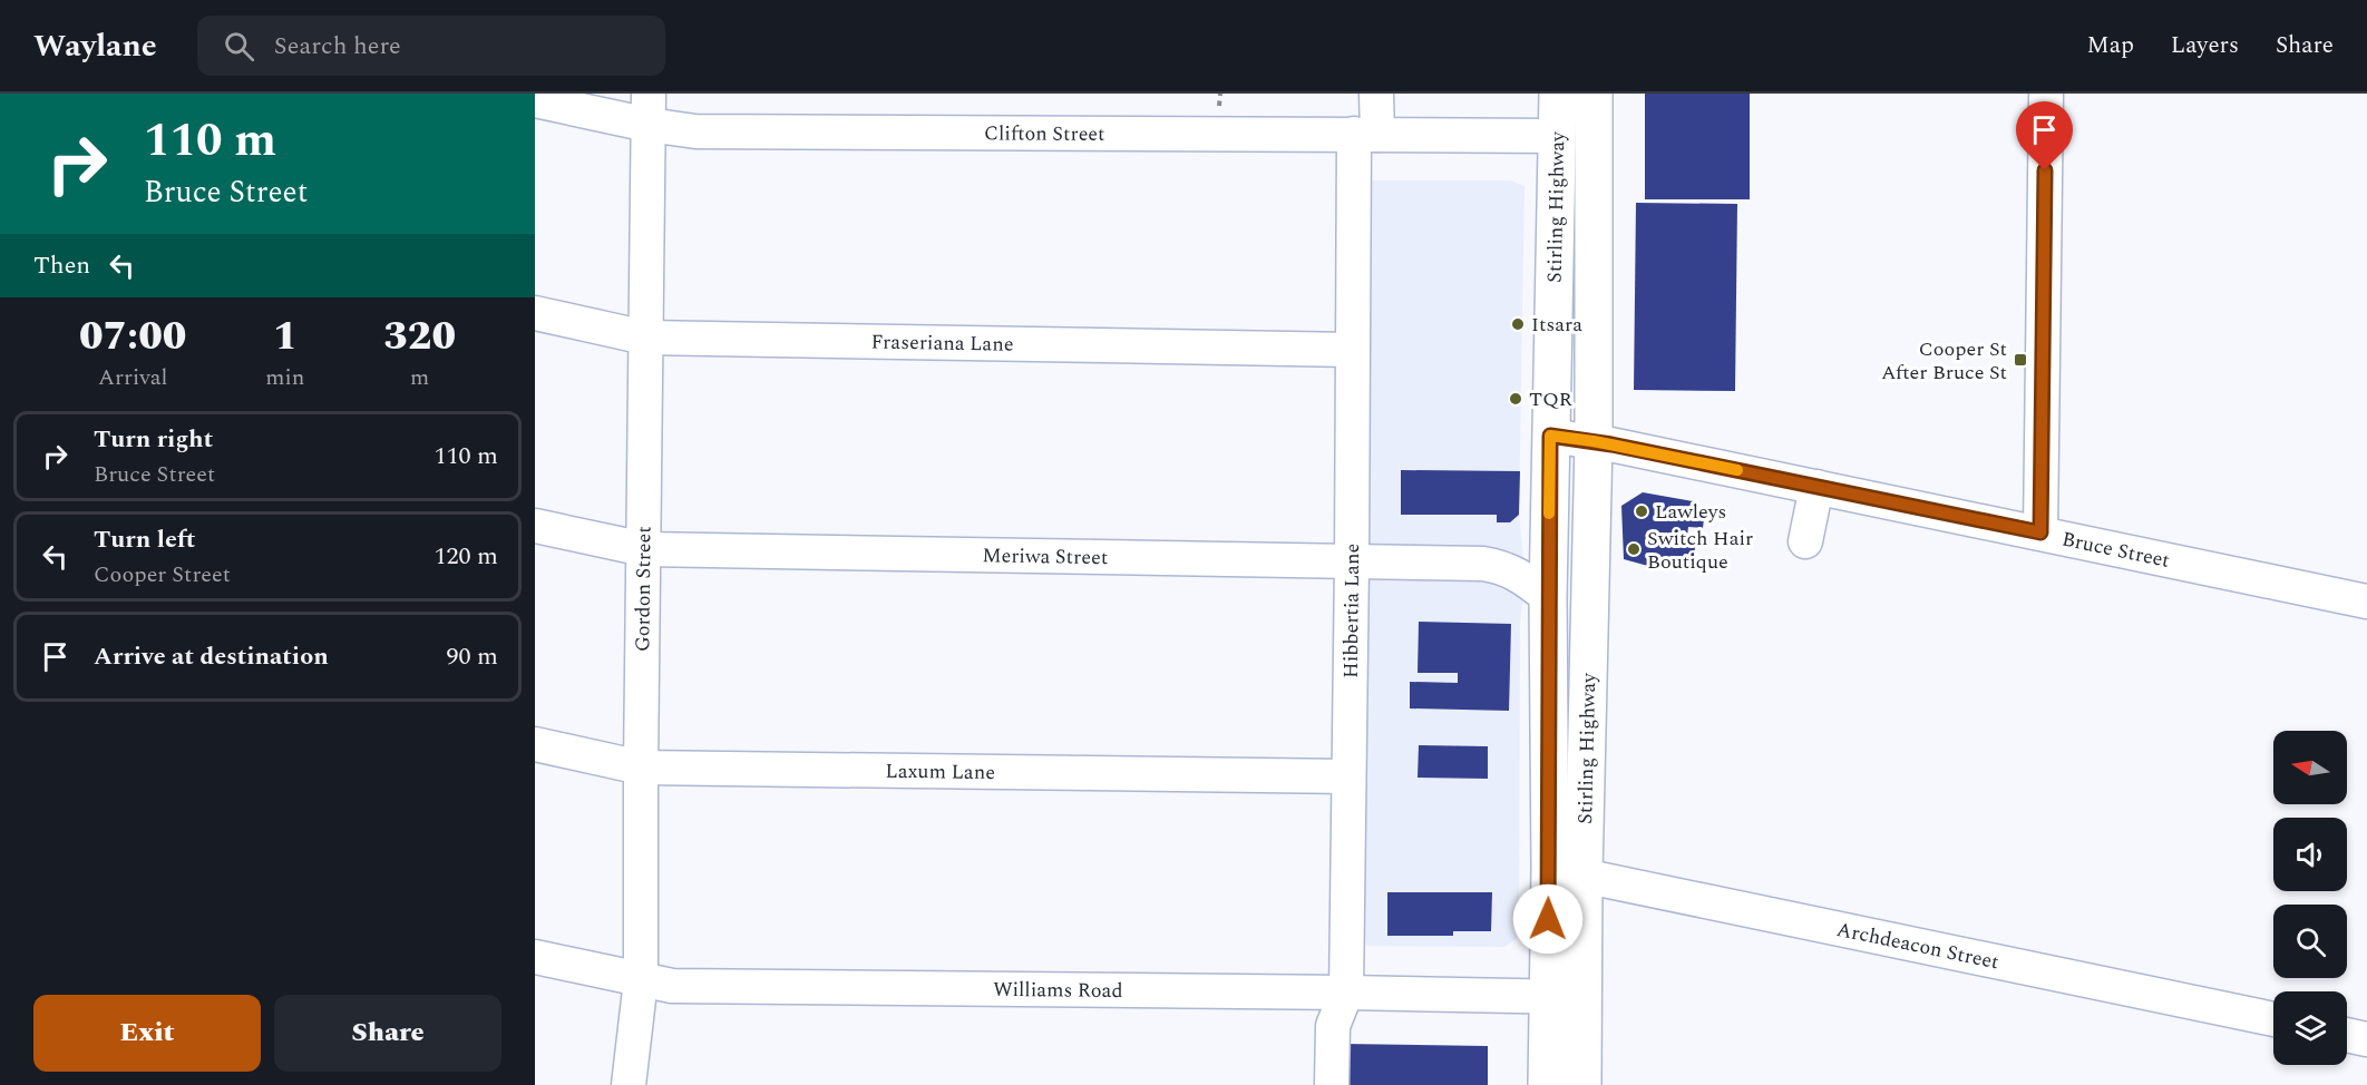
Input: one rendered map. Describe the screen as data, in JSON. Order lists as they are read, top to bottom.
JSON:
{
  "streets": {
    "highway": ["Stirling Highway"],
    "street": [
      "Clifton Street",
      "Fraseriana Lane",
      "Bruce Street",
      "Meriwa Street",
      "Gordon Street",
      "Hibbertia Lane",
      "Laxum Lane",
      "Archdeacon Street",
      "Williams Road"
    ]
  },
  "crossings": [
    ["Clifton Street", "Stirling Highway"],
    ["Clifton Street", "Gordon Street"],
    ["Clifton Street", "Hibbertia Lane"],
    ["Stirling Highway", "Bruce Street"],
    ["Stirling Highway", "Meriwa Street"],
    ["Stirling Highway", "Archdeacon Street"],
    ["Stirling Highway", "Williams Road"],
    ["Fraseriana Lane", "Gordon Street"],
    ["Fraseriana Lane", "Hibbertia Lane"],
    ["Meriwa Street", "Gordon Street"],
    ["Meriwa Street", "Hibbertia Lane"],
    ["Gordon Street", "Laxum Lane"],
    ["Gordon Street", "Williams Road"],
    ["Hibbertia Lane", "Laxum Lane"],
    ["Hibbertia Lane", "Williams Road"]
  ],
  "places": {
    "other": [
      "Itsara",
      "TQR",
      "Lawleys",
      "Switch Hair Boutique"
    ],
    "transit": ["Cooper St After Bruce St"]
  },
  "north": "left",
  "page": {
    "header": "Waylane",
    "search": "Search here",
    "nav": ["Map", "Layers", "Share"],
    "turn": ["110 m", "Bruce Street"],
    "then": "Then",
    "eta": [
      "07:00",
      "Arrival",
      "1",
      "min",
      "320",
      "m"
    ],
    "list": [
      {
        "name": "Turn right",
        "note": "Bruce Street",
        "value": "110 m"
      },
      {
        "name": "Turn left",
        "note": "Cooper Street",
        "value": "120 m"
      },
      {
        "name": "Arrive at destination",
        "value": "90 m"
      }
    ],
    "buttons": ["Exit", "Share"]
  }
}
